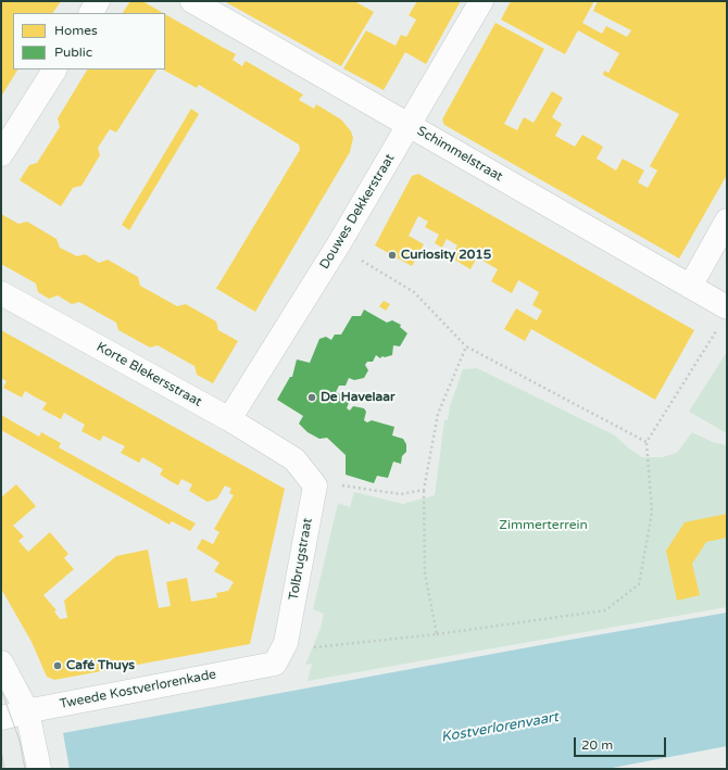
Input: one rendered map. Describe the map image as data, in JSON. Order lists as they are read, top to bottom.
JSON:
{
  "streets": {
    "street": [
      "Schimmelstraat",
      "Douwes Dekkerstraat",
      "Korte Blekersstraat",
      "Tolbrugstraat",
      "Tweede Kostverlorenkade"
    ]
  },
  "crossings": [
    ["Schimmelstraat", "Douwes Dekkerstraat"],
    ["Douwes Dekkerstraat", "Korte Blekersstraat"],
    ["Korte Blekersstraat", "Tolbrugstraat"],
    ["Tolbrugstraat", "Tweede Kostverlorenkade"]
  ],
  "water": ["Kostverlorenvaart"],
  "parks": ["Zimmerterrein"],
  "places": ["Curiosity 2015", "De Havelaar", "Café Thuys"],
  "legend": ["Homes", "Public"],
  "scale_bar": "20 m"
}
